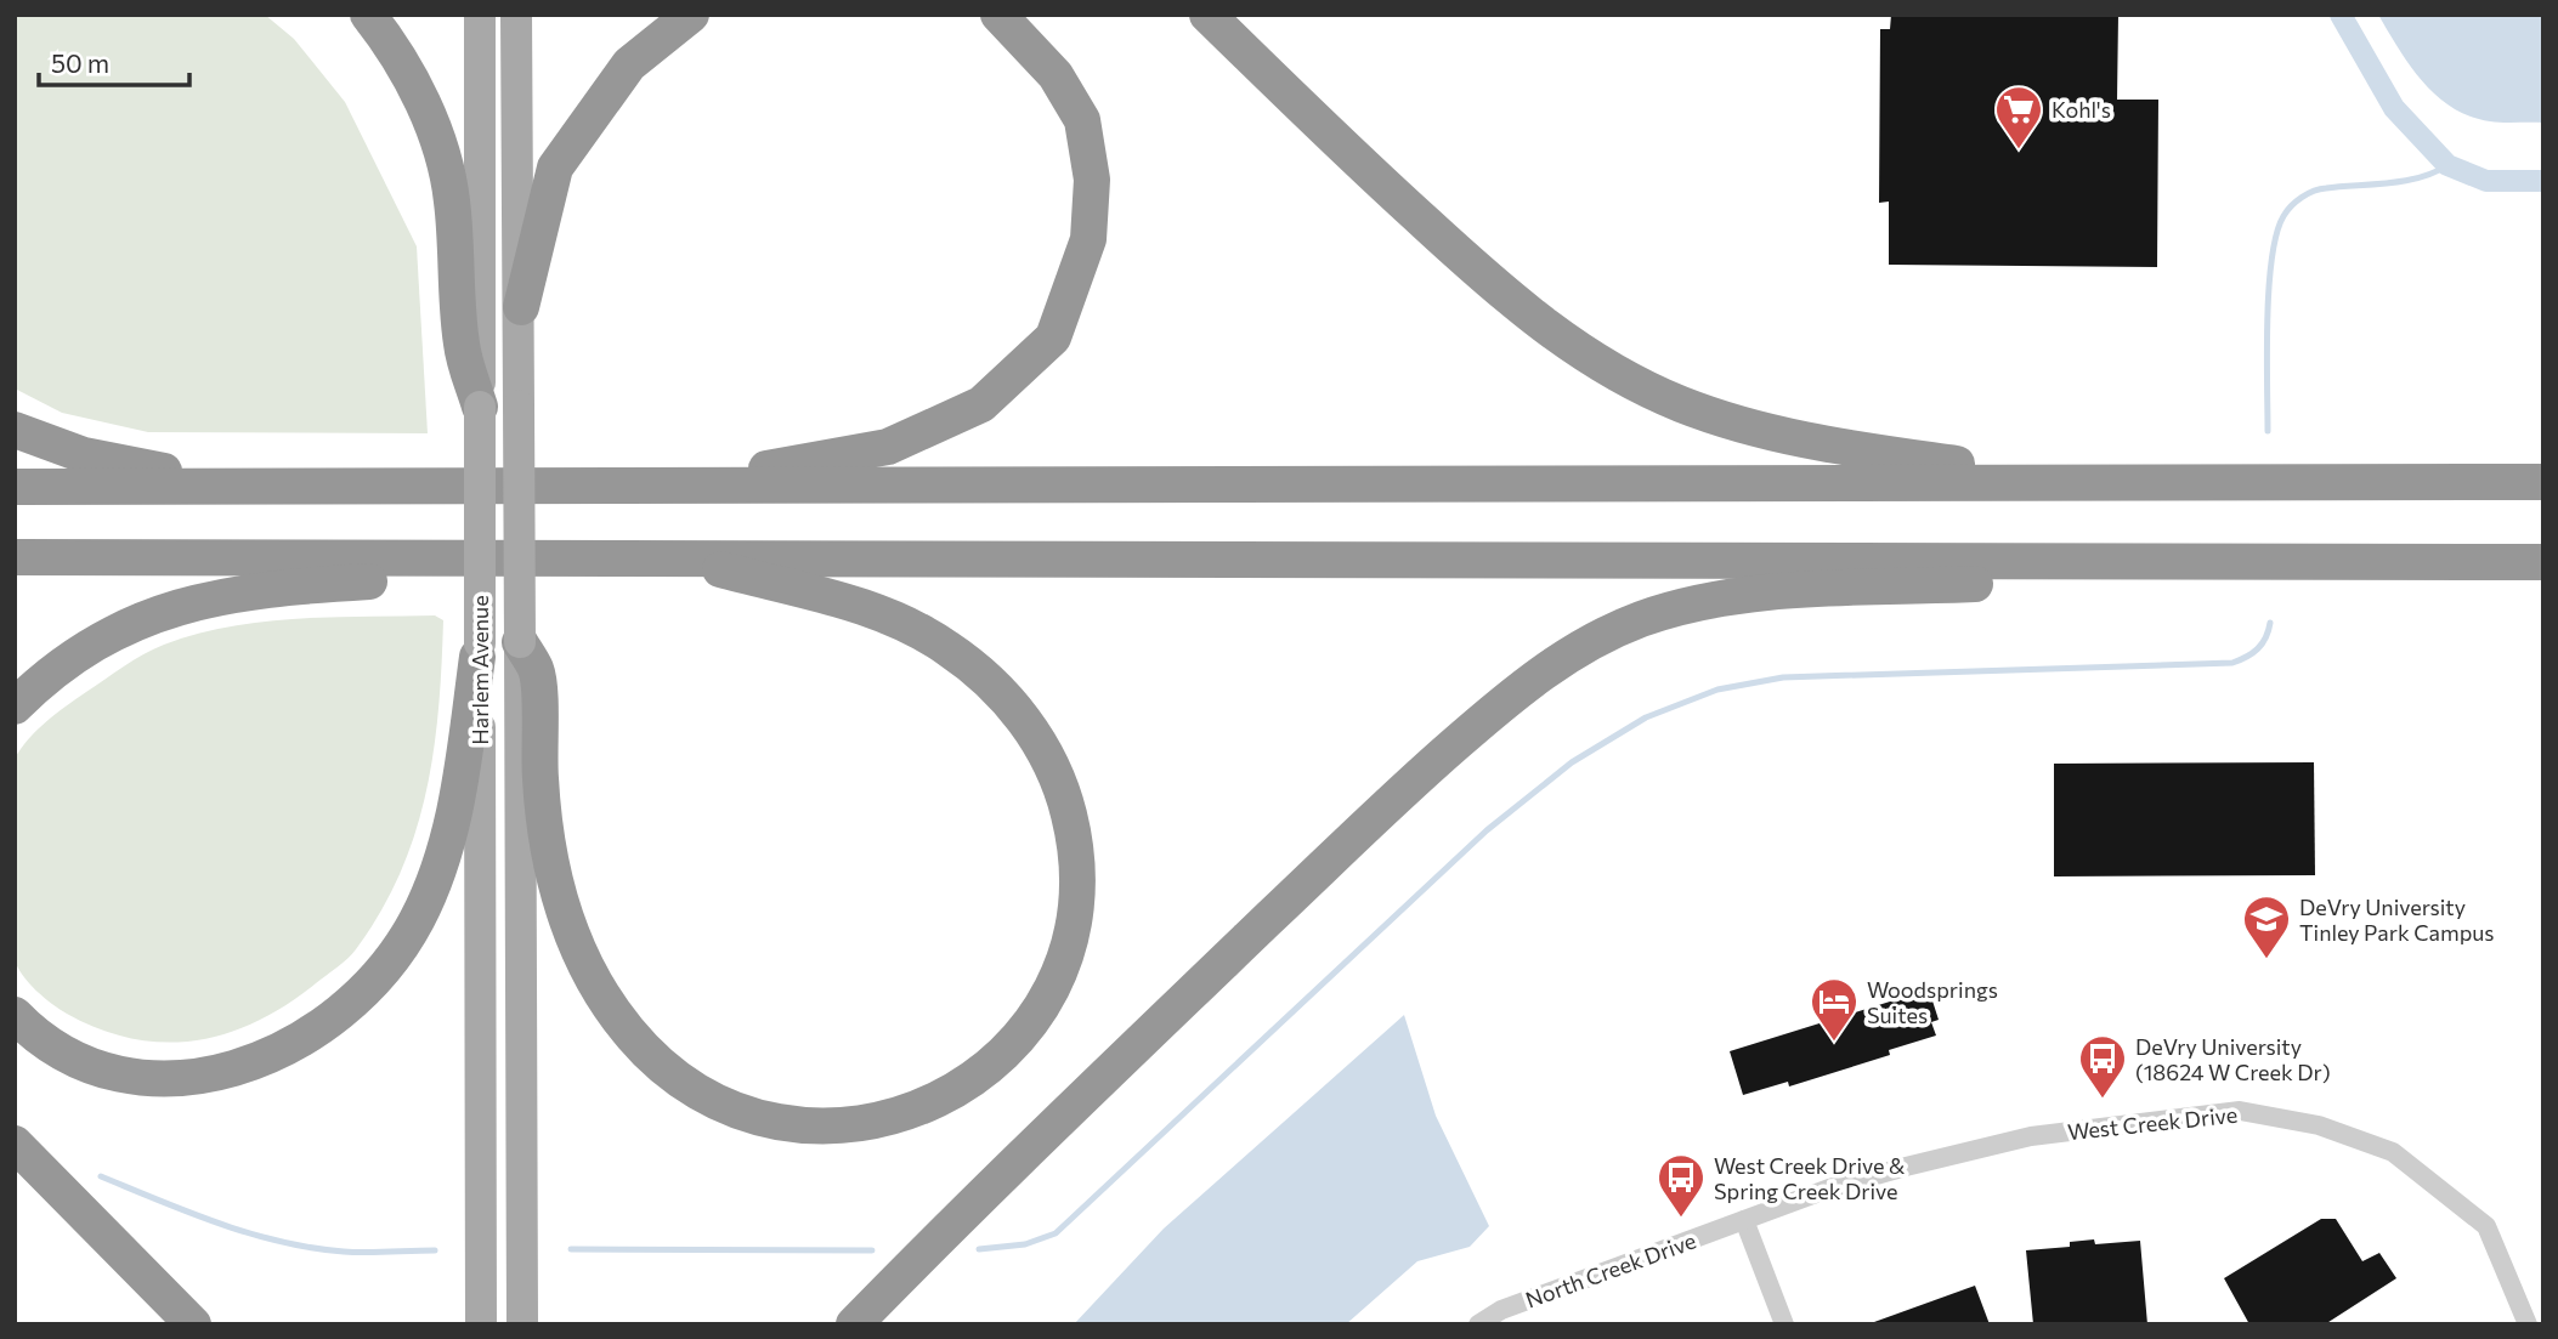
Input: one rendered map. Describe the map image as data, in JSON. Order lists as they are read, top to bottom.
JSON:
{
  "streets": {
    "main road": ["Harlem Avenue"],
    "street": ["West Creek Drive", "North Creek Drive"]
  },
  "crossings": [
    ["West Creek Drive", "North Creek Drive"]
  ],
  "places": {
    "supermarket": ["Kohl's"],
    "school or university": ["DeVry University Tinley Park Campus"],
    "hotel": ["Woodsprings Suites"],
    "bus stop": ["DeVry University (18624 W Creek Dr)", "West Creek Drive & Spring Creek Drive"]
  },
  "scale_bar": "50 m"
}
